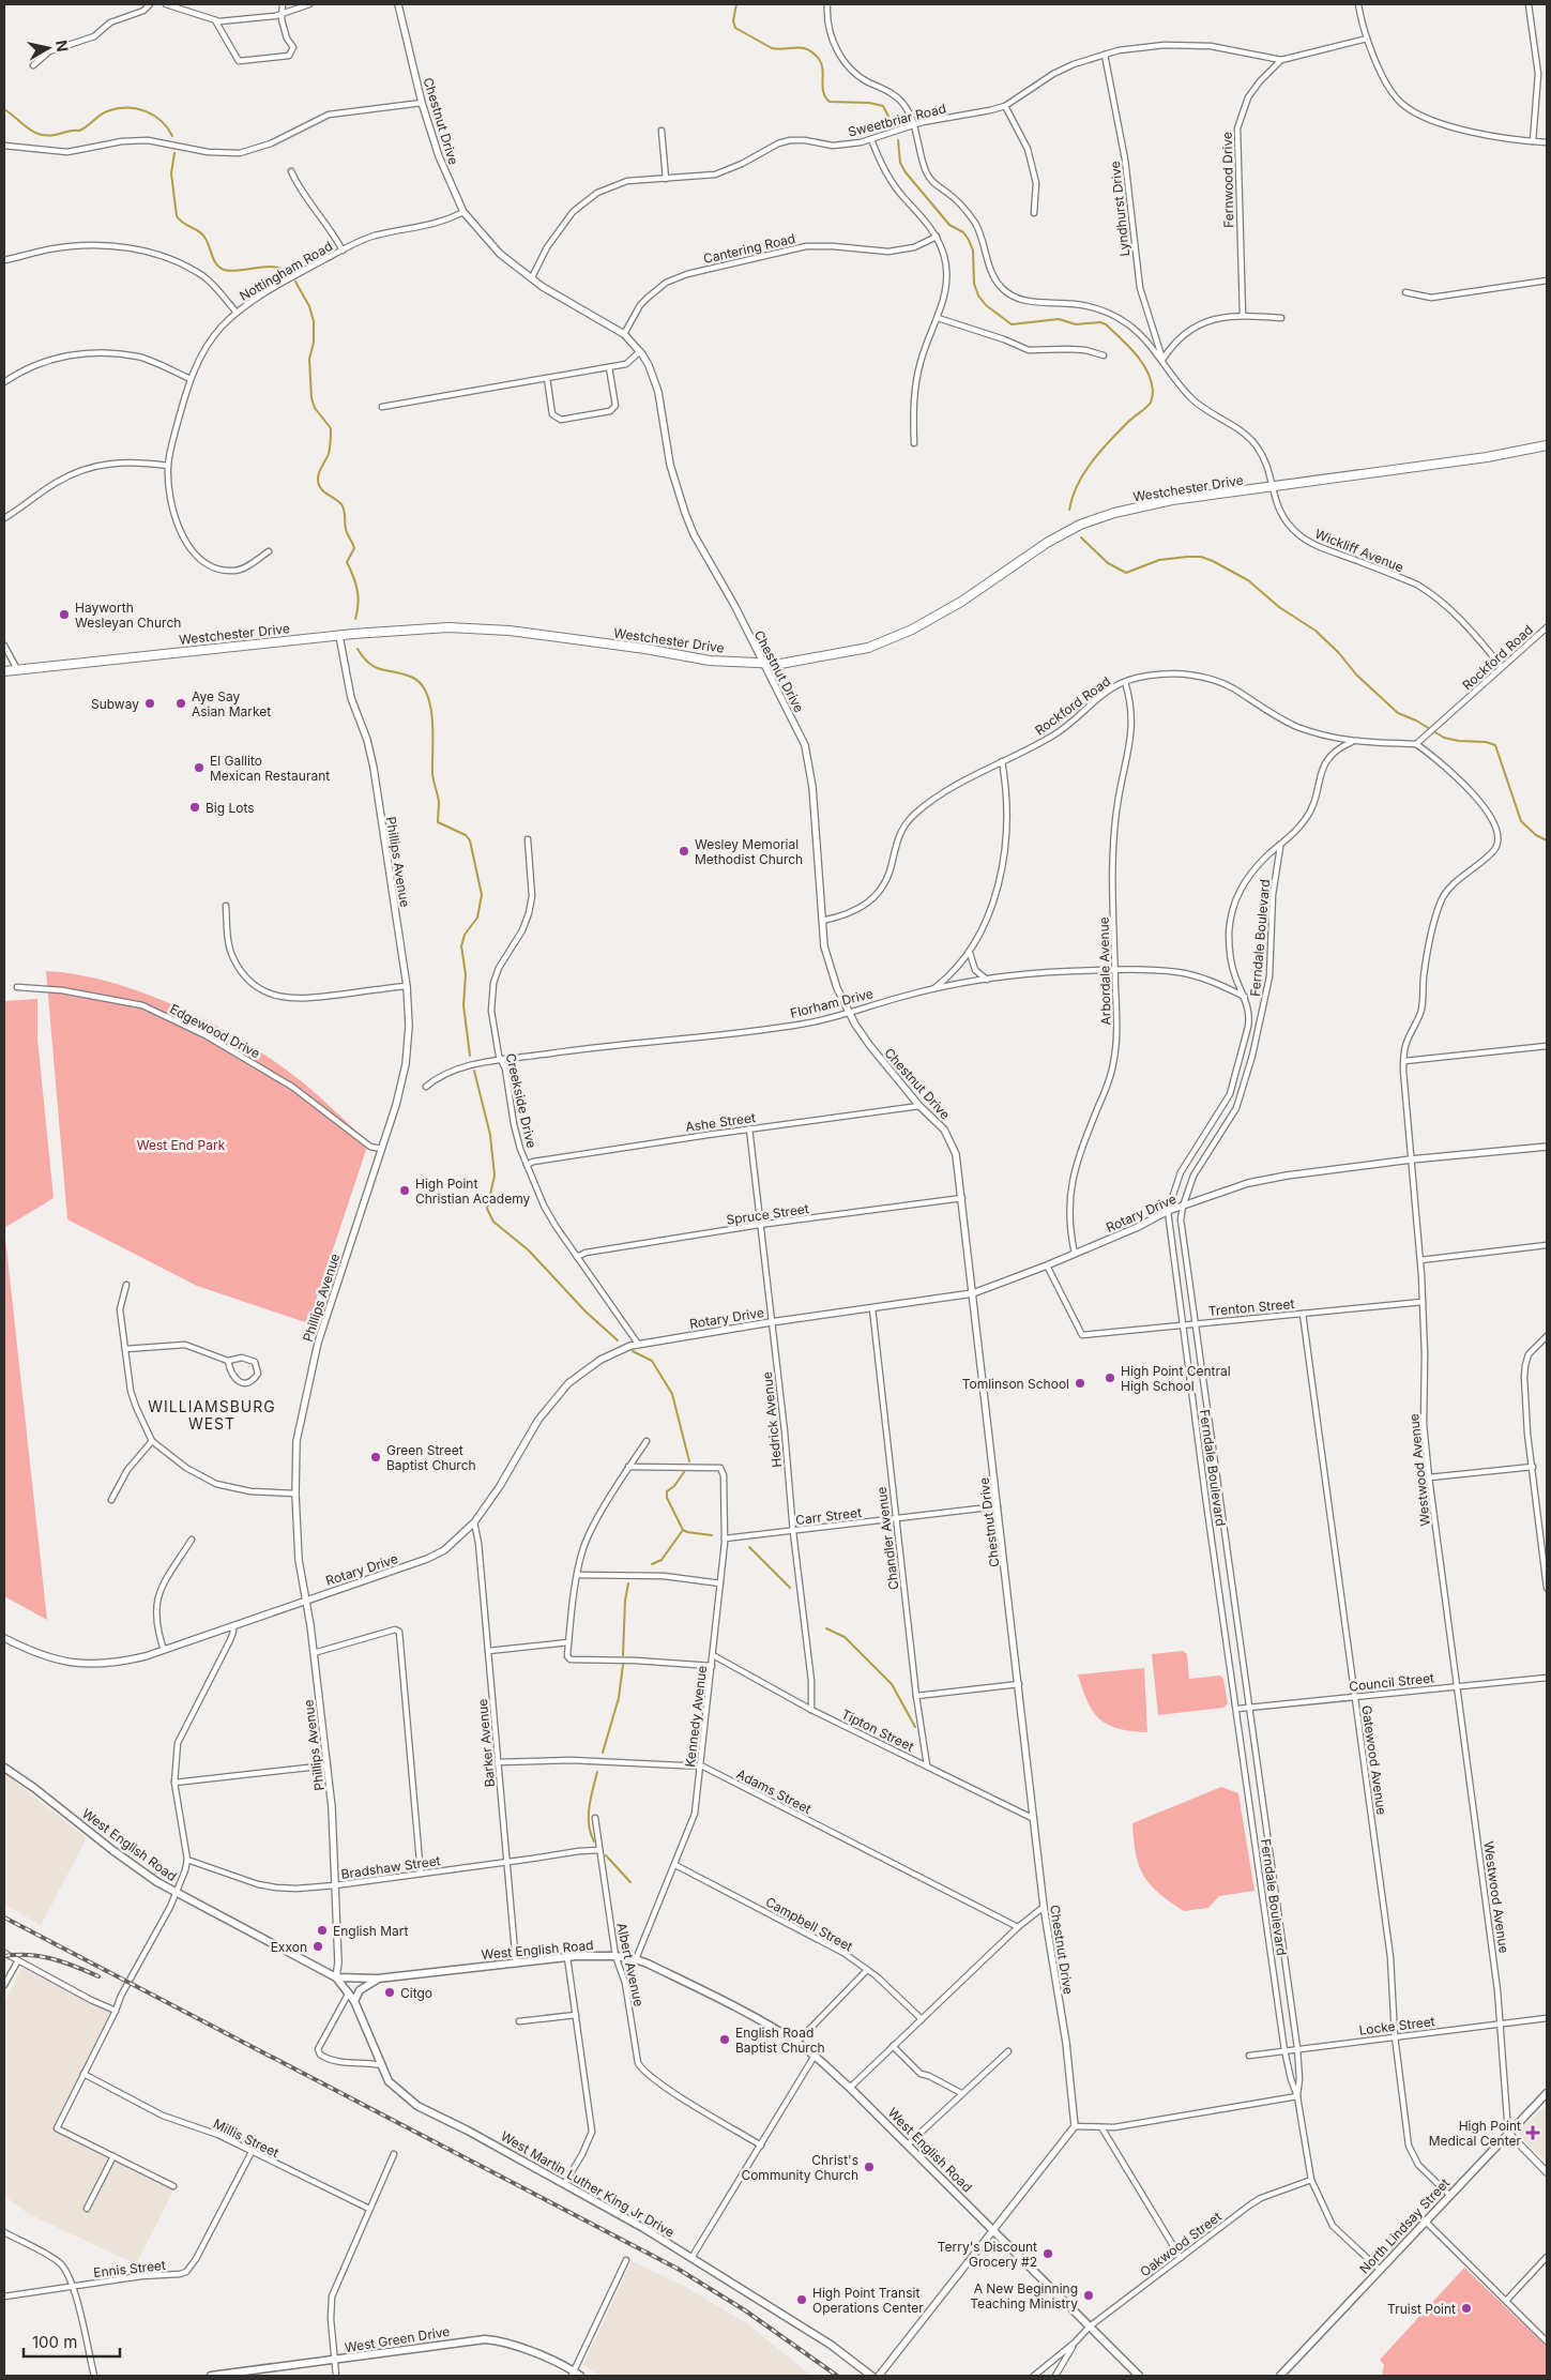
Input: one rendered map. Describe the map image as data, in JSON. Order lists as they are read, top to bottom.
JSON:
{
  "streets": {
    "main road": [
      "Westchester Drive",
      "West English Road",
      "West Martin Luther King Jr Drive",
      "North Lindsay Street",
      "West Green Drive"
    ],
    "street": [
      "Sweetbriar Road",
      "Chestnut Drive",
      "Fernwood Drive",
      "Lyndhurst Drive",
      "Cantering Road",
      "Nottingham Road",
      "Wickliff Avenue",
      "Rockford Road",
      "Phillips Avenue",
      "Ferndale Boulevard",
      "Arbordale Avenue",
      "Florham Drive",
      "Edgewood Drive",
      "Creekside Drive",
      "Ashe Street",
      "Rotary Drive",
      "Spruce Street",
      "Trenton Street",
      "Hedrick Avenue",
      "Westwood Avenue",
      "Carr Street",
      "Chandler Avenue",
      "Council Street",
      "Kennedy Avenue",
      "Tipton Street",
      "Barker Avenue",
      "Gatewood Avenue",
      "Adams Street",
      "Bradshaw Street",
      "Campbell Street",
      "Albert Avenue",
      "Locke Street",
      "Millis Street",
      "Oakwood Street",
      "Ennis Street"
    ]
  },
  "crossings": [
    ["Sweetbriar Road", "Chestnut Drive"],
    ["Sweetbriar Road", "Fernwood Drive"],
    ["Sweetbriar Road", "Lyndhurst Drive"],
    ["Sweetbriar Road", "Wickliff Avenue"],
    ["Chestnut Drive", "Cantering Road"],
    ["Chestnut Drive", "Nottingham Road"],
    ["Chestnut Drive", "Westchester Drive"],
    ["Chestnut Drive", "Rockford Road"],
    ["Chestnut Drive", "Florham Drive"],
    ["Chestnut Drive", "Ashe Street"],
    ["Chestnut Drive", "Rotary Drive"],
    ["Chestnut Drive", "Spruce Street"],
    ["Chestnut Drive", "Carr Street"],
    ["Chestnut Drive", "Tipton Street"],
    ["Lyndhurst Drive", "Wickliff Avenue"],
    ["Westchester Drive", "Wickliff Avenue"],
    ["Westchester Drive", "Phillips Avenue"],
    ["Wickliff Avenue", "Rockford Road"],
    ["Rockford Road", "Ferndale Boulevard"],
    ["Rockford Road", "Arbordale Avenue"],
    ["Rockford Road", "Westwood Avenue"],
    ["Phillips Avenue", "Edgewood Drive"],
    ["Phillips Avenue", "Rotary Drive"],
    ["Phillips Avenue", "West English Road"],
    ["Phillips Avenue", "Bradshaw Street"],
    ["Phillips Avenue", "West Martin Luther King Jr Drive"],
    ["Ferndale Boulevard", "Florham Drive"],
    ["Ferndale Boulevard", "Rotary Drive"],
    ["Ferndale Boulevard", "Trenton Street"],
    ["Ferndale Boulevard", "Council Street"],
    ["Ferndale Boulevard", "Locke Street"],
    ["Ferndale Boulevard", "North Lindsay Street"],
    ["Ferndale Boulevard", "Oakwood Street"],
    ["Arbordale Avenue", "Florham Drive"],
    ["Arbordale Avenue", "Rotary Drive"],
    ["Florham Drive", "Creekside Drive"],
    ["Creekside Drive", "Ashe Street"],
    ["Creekside Drive", "Rotary Drive"],
    ["Creekside Drive", "Spruce Street"],
    ["Ashe Street", "Hedrick Avenue"],
    ["Rotary Drive", "Trenton Street"],
    ["Rotary Drive", "Hedrick Avenue"],
    ["Rotary Drive", "Westwood Avenue"],
    ["Rotary Drive", "Chandler Avenue"],
    ["Rotary Drive", "Barker Avenue"],
    ["Spruce Street", "Hedrick Avenue"],
    ["Trenton Street", "Westwood Avenue"],
    ["Trenton Street", "Gatewood Avenue"],
    ["Hedrick Avenue", "Carr Street"],
    ["Hedrick Avenue", "Tipton Street"],
    ["Westwood Avenue", "Council Street"],
    ["Westwood Avenue", "Locke Street"],
    ["Westwood Avenue", "North Lindsay Street"],
    ["Carr Street", "Chandler Avenue"],
    ["Carr Street", "Kennedy Avenue"],
    ["Chandler Avenue", "Tipton Street"],
    ["Council Street", "Gatewood Avenue"],
    ["Kennedy Avenue", "Tipton Street"],
    ["Kennedy Avenue", "Adams Street"],
    ["Kennedy Avenue", "West English Road"],
    ["Kennedy Avenue", "Campbell Street"],
    ["Barker Avenue", "Adams Street"],
    ["Barker Avenue", "West English Road"],
    ["Barker Avenue", "Bradshaw Street"],
    ["Gatewood Avenue", "Locke Street"],
    ["Gatewood Avenue", "North Lindsay Street"],
    ["West English Road", "Albert Avenue"],
    ["West English Road", "West Martin Luther King Jr Drive"],
    ["West English Road", "Oakwood Street"],
    ["Bradshaw Street", "Albert Avenue"],
    ["Millis Street", "Ennis Street"]
  ],
  "districts": ["WILLIAMSBURG WEST"],
  "parks": ["West End Park"],
  "places": {
    "other": [
      "Hayworth Wesleyan Church",
      "Subway",
      "Aye Say Asian Market",
      "El Gallito Mexican Restaurant",
      "Big Lots",
      "Wesley Memorial Methodist Church",
      "High Point Christian Academy",
      "High Point Central High School",
      "Tomlinson School",
      "Green Street Baptist Church",
      "English Mart",
      "Exxon",
      "Citgo",
      "English Road Baptist Church",
      "Christ's Community Church",
      "Terry's Discount Grocery #2",
      "A New Beginning Teaching Ministry",
      "High Point Transit Operations Center",
      "Truist Point"
    ],
    "health": ["High Point Medical Center"]
  },
  "scale_bar": "100 m",
  "north": "right"
}
